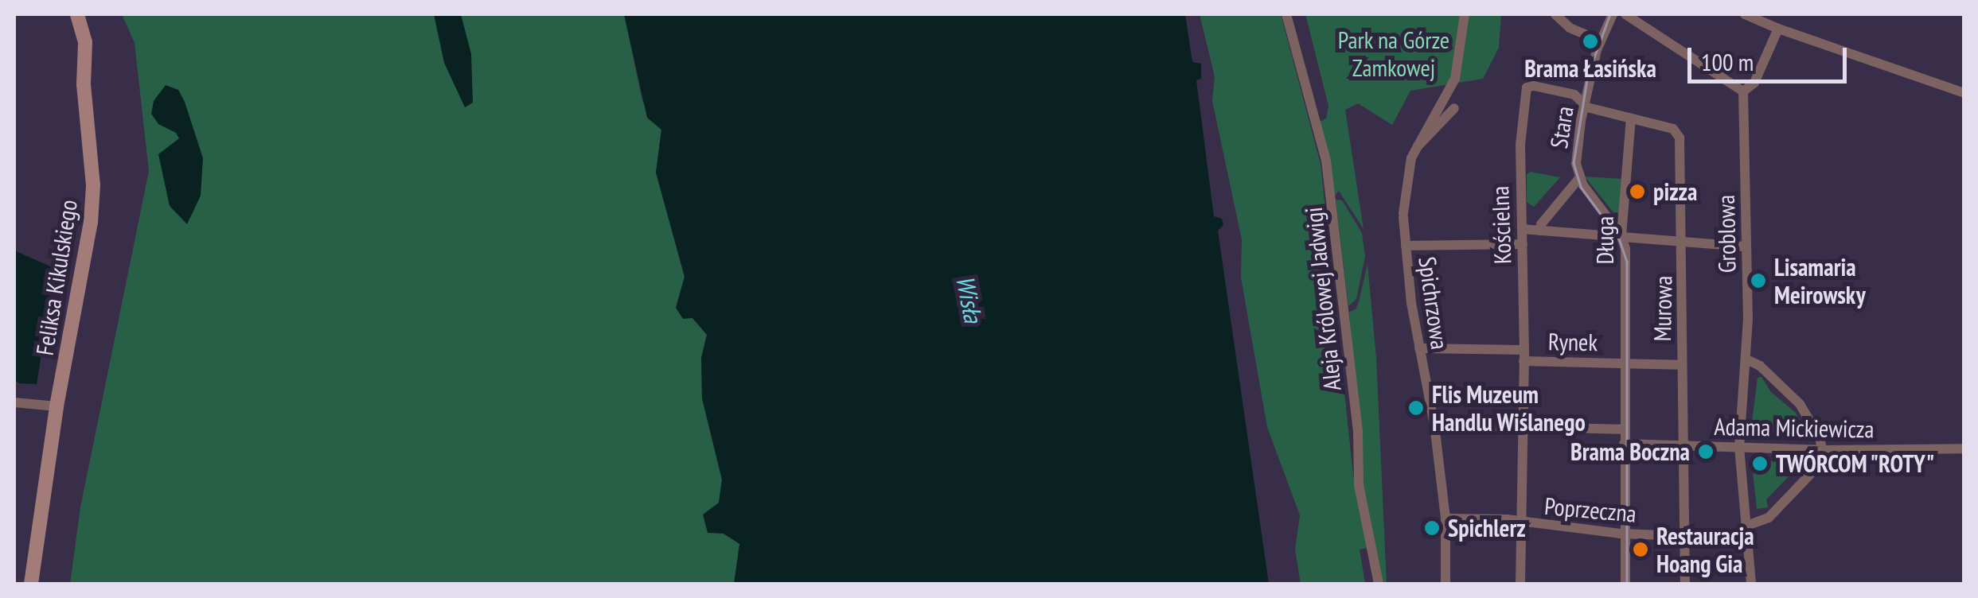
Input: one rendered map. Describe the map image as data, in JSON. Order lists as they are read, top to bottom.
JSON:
{
  "streets": {
    "main road": ["Feliksa Kikulskiego"],
    "street": [
      "Stara",
      "Kościelna",
      "Groblowa",
      "Długa",
      "Aleja Królowej Jadwigi",
      "Spichrzowa",
      "Murowa",
      "Rynek",
      "Adama Mickiewicza",
      "Poprzeczna"
    ]
  },
  "crossings": [
    ["Stara", "Długa"],
    ["Stara", "Murowa"],
    ["Kościelna", "Murowa"],
    ["Kościelna", "Rynek"],
    ["Groblowa", "Adama Mickiewicza"],
    ["Długa", "Murowa"],
    ["Długa", "Rynek"],
    ["Spichrzowa", "Poprzeczna"],
    ["Murowa", "Adama Mickiewicza"],
    ["Murowa", "Poprzeczna"],
    ["Rynek", "Adama Mickiewicza"],
    ["Rynek", "Poprzeczna"]
  ],
  "water": ["Wisła"],
  "parks": ["Park na Górze Zamkowej"],
  "places": [
    "Brama Łasińska",
    "pizza",
    "Lisamaria Meirowsky",
    "Flis Muzeum Handlu Wiślanego",
    "Brama Boczna",
    "TWÓRCOM \"ROTY\"",
    "Spichlerz",
    "Restauracja Hoang Gia"
  ],
  "scale_bar": "100 m"
}
